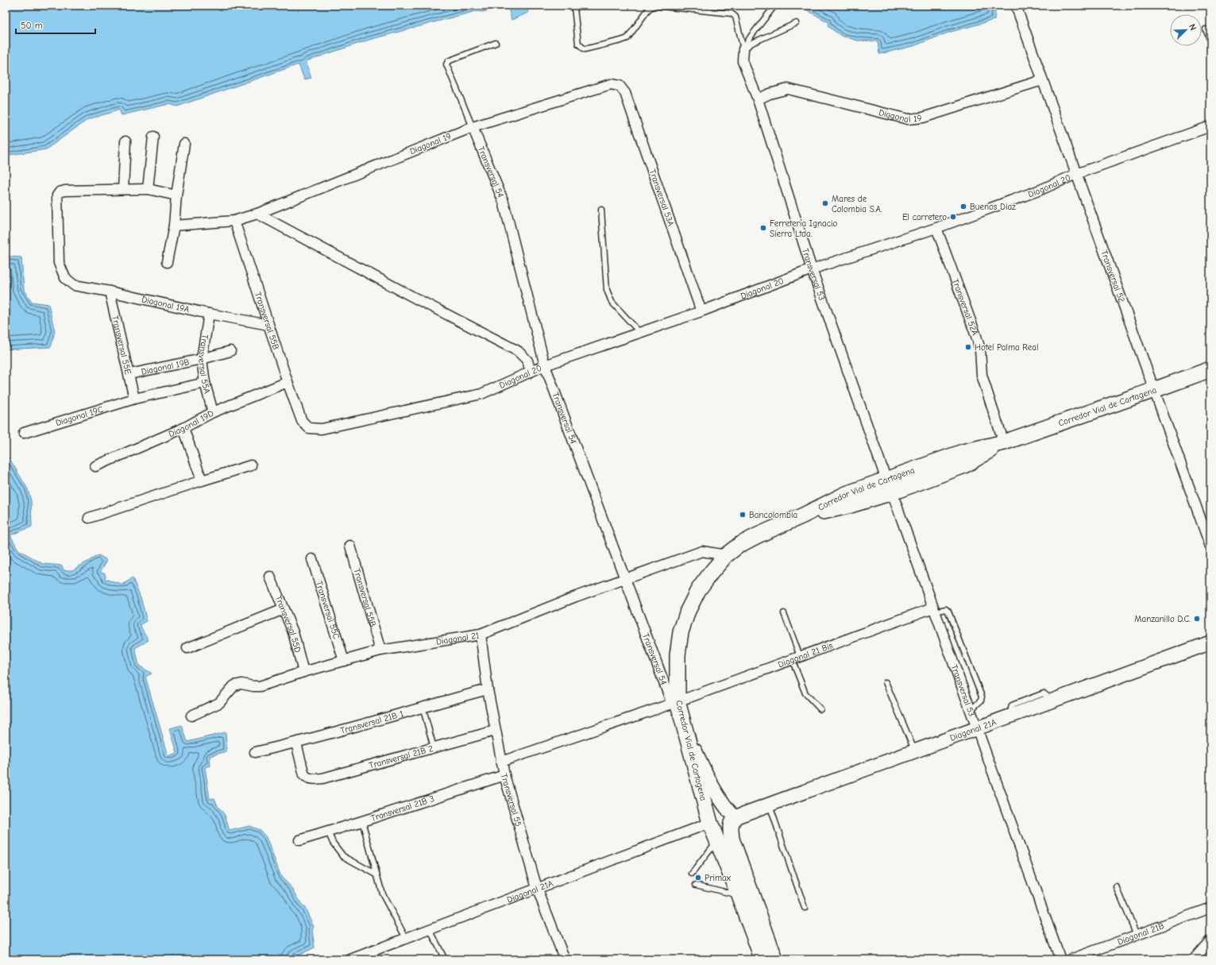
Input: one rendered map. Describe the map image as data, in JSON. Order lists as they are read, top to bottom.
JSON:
{
  "streets": {
    "main road": ["Corredor Vial de Cartagena"],
    "street": [
      "Diagonal 19",
      "Transversal 54",
      "Diagonal 20",
      "Transversal 53A",
      "Transversal 53",
      "Transversal 52",
      "Diagonal 19A",
      "Transversal 52A",
      "Transversal 55B",
      "Transversal 55E",
      "Transversal 55A",
      "Diagonal 19B",
      "Diagonal 19C",
      "Diagonal 19D",
      "Transversal 55C",
      "Transversal 55D",
      "Diagonal 21",
      "Diagonal 21 Bis",
      "Transversal 21B 1",
      "Diagonal 21A",
      "Transversal 21B 2",
      "Transversal 55",
      "Transversal 21B 3",
      "Diagonal 21B"
    ]
  },
  "crossings": [
    ["Diagonal 19", "Transversal 54"],
    ["Diagonal 19", "Transversal 53A"],
    ["Diagonal 19", "Transversal 53"],
    ["Diagonal 19", "Transversal 52"],
    ["Diagonal 19", "Transversal 55B"],
    ["Transversal 54", "Diagonal 20"],
    ["Transversal 54", "Corredor Vial de Cartagena"],
    ["Transversal 54", "Diagonal 21"],
    ["Transversal 54", "Diagonal 21 Bis"],
    ["Diagonal 20", "Transversal 53A"],
    ["Diagonal 20", "Transversal 53"],
    ["Diagonal 20", "Transversal 52"],
    ["Diagonal 20", "Transversal 52A"],
    ["Diagonal 20", "Transversal 55B"],
    ["Transversal 53", "Corredor Vial de Cartagena"],
    ["Transversal 53", "Diagonal 21 Bis"],
    ["Transversal 53", "Diagonal 21A"],
    ["Transversal 52", "Corredor Vial de Cartagena"],
    ["Diagonal 19A", "Transversal 55B"],
    ["Diagonal 19A", "Transversal 55E"],
    ["Diagonal 19A", "Transversal 55A"],
    ["Transversal 52A", "Corredor Vial de Cartagena"],
    ["Transversal 55B", "Diagonal 19D"],
    ["Transversal 55B", "Diagonal 21"],
    ["Transversal 55E", "Diagonal 19B"],
    ["Transversal 55E", "Diagonal 19C"],
    ["Transversal 55A", "Diagonal 19B"],
    ["Transversal 55A", "Diagonal 19C"],
    ["Transversal 55A", "Diagonal 19D"],
    ["Corredor Vial de Cartagena", "Diagonal 21"],
    ["Corredor Vial de Cartagena", "Diagonal 21 Bis"],
    ["Corredor Vial de Cartagena", "Diagonal 21A"],
    ["Transversal 55C", "Diagonal 21"],
    ["Transversal 55D", "Diagonal 21"],
    ["Diagonal 21", "Transversal 55"],
    ["Transversal 21B 1", "Transversal 21B 2"],
    ["Transversal 21B 1", "Transversal 55"],
    ["Diagonal 21A", "Transversal 55"],
    ["Transversal 21B 2", "Transversal 55"],
    ["Transversal 55", "Transversal 21B 3"]
  ],
  "places": [
    "Mares de Colombia S.A.",
    "Buenos Diaz",
    "El carretero",
    "Ferretería Ignacio Sierra Ltda.",
    "Hotel Palma Real",
    "Bancolombia",
    "Manzanillo D.C.",
    "Primax"
  ],
  "scale_bar": "50 m",
  "north": "top right"
}
